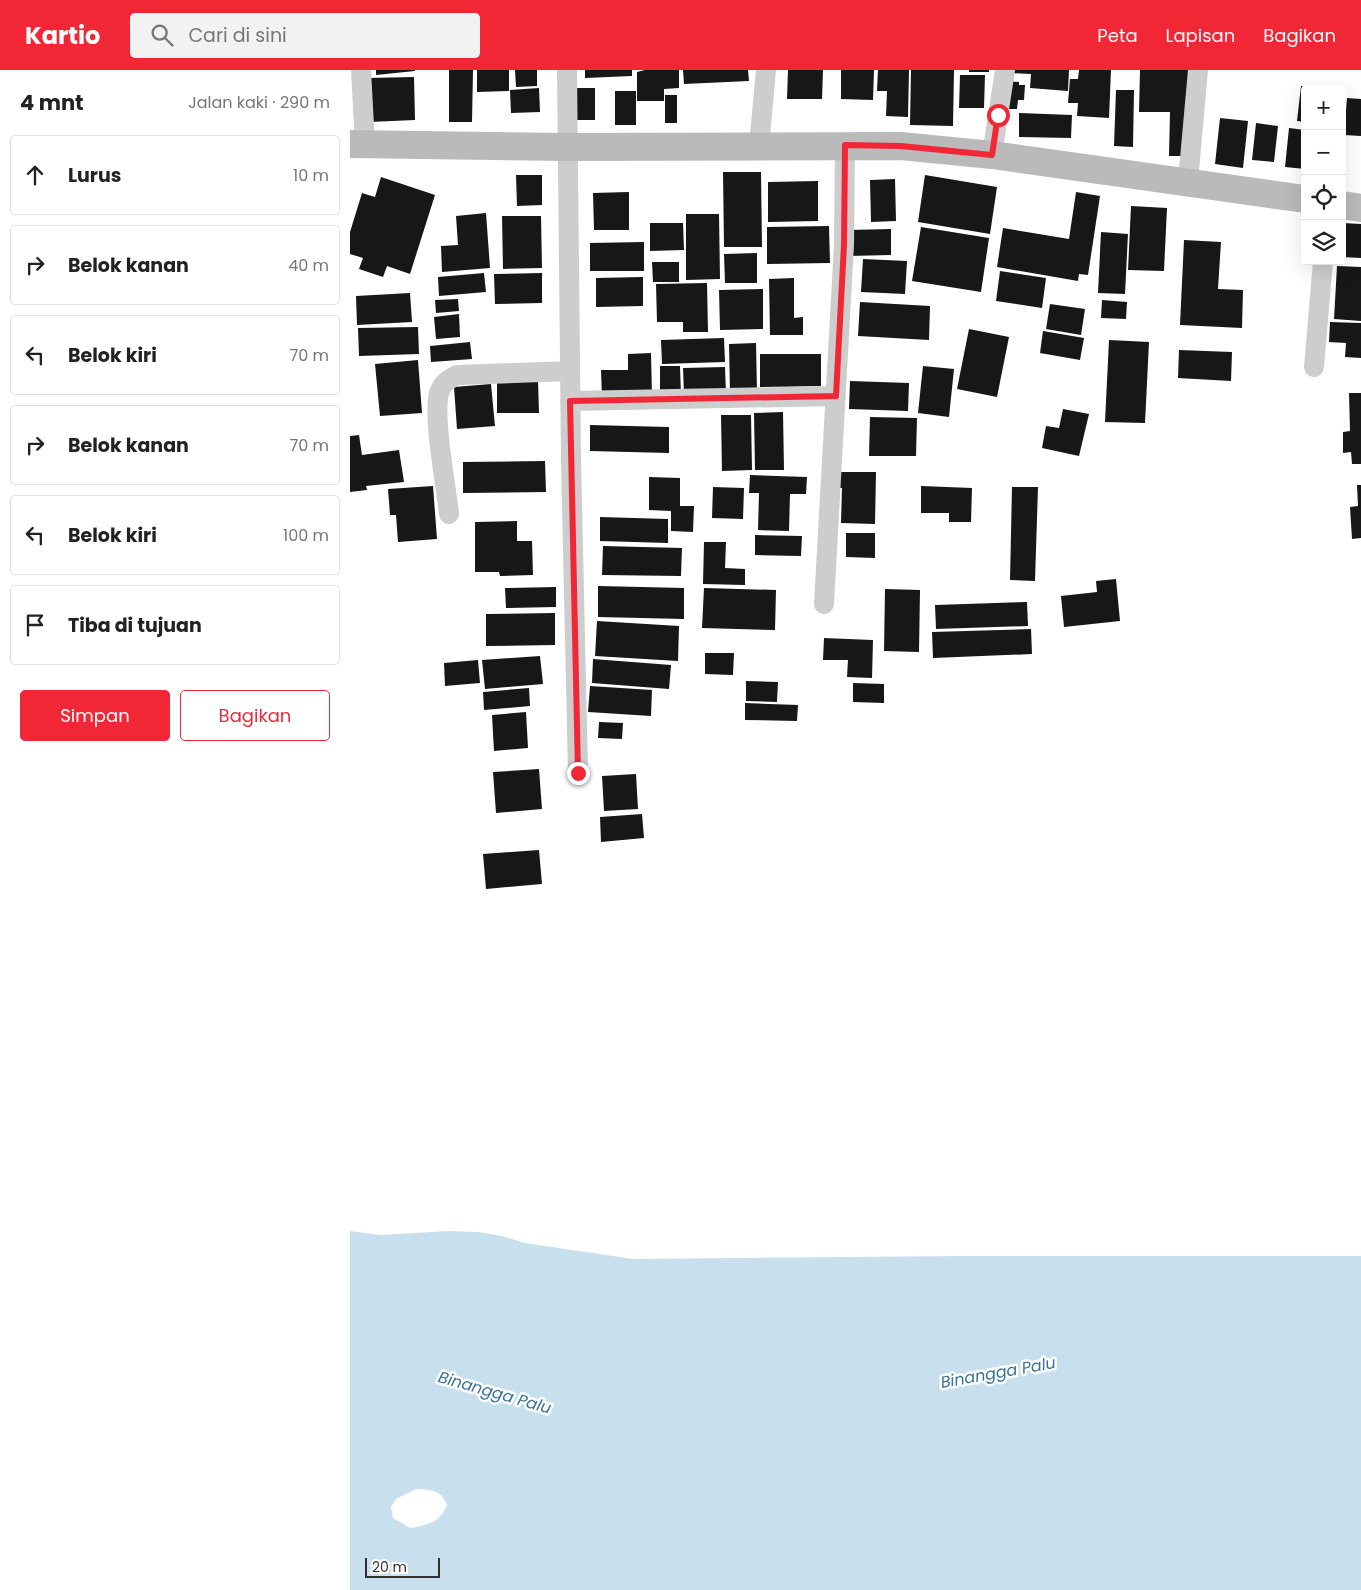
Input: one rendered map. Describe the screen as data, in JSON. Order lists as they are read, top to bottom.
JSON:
{
  "water": ["Binangga Palu"],
  "scale_bar": "20 m",
  "page": {
    "header": "Kartio",
    "search": "Cari di sini",
    "nav": ["Peta", "Lapisan", "Bagikan"],
    "heading": ["4 mnt", "Jalan kaki · 290 m"],
    "map_buttons": ["+", "−"],
    "list": [
      ["Lurus", "10 m"],
      ["Belok kanan", "40 m"],
      ["Belok kiri", "70 m"],
      ["Belok kanan", "70 m"],
      ["Belok kiri", "100 m"],
      "Tiba di tujuan"
    ],
    "buttons": ["Simpan", "Bagikan"],
    "scale": "20 m"
  }
}
